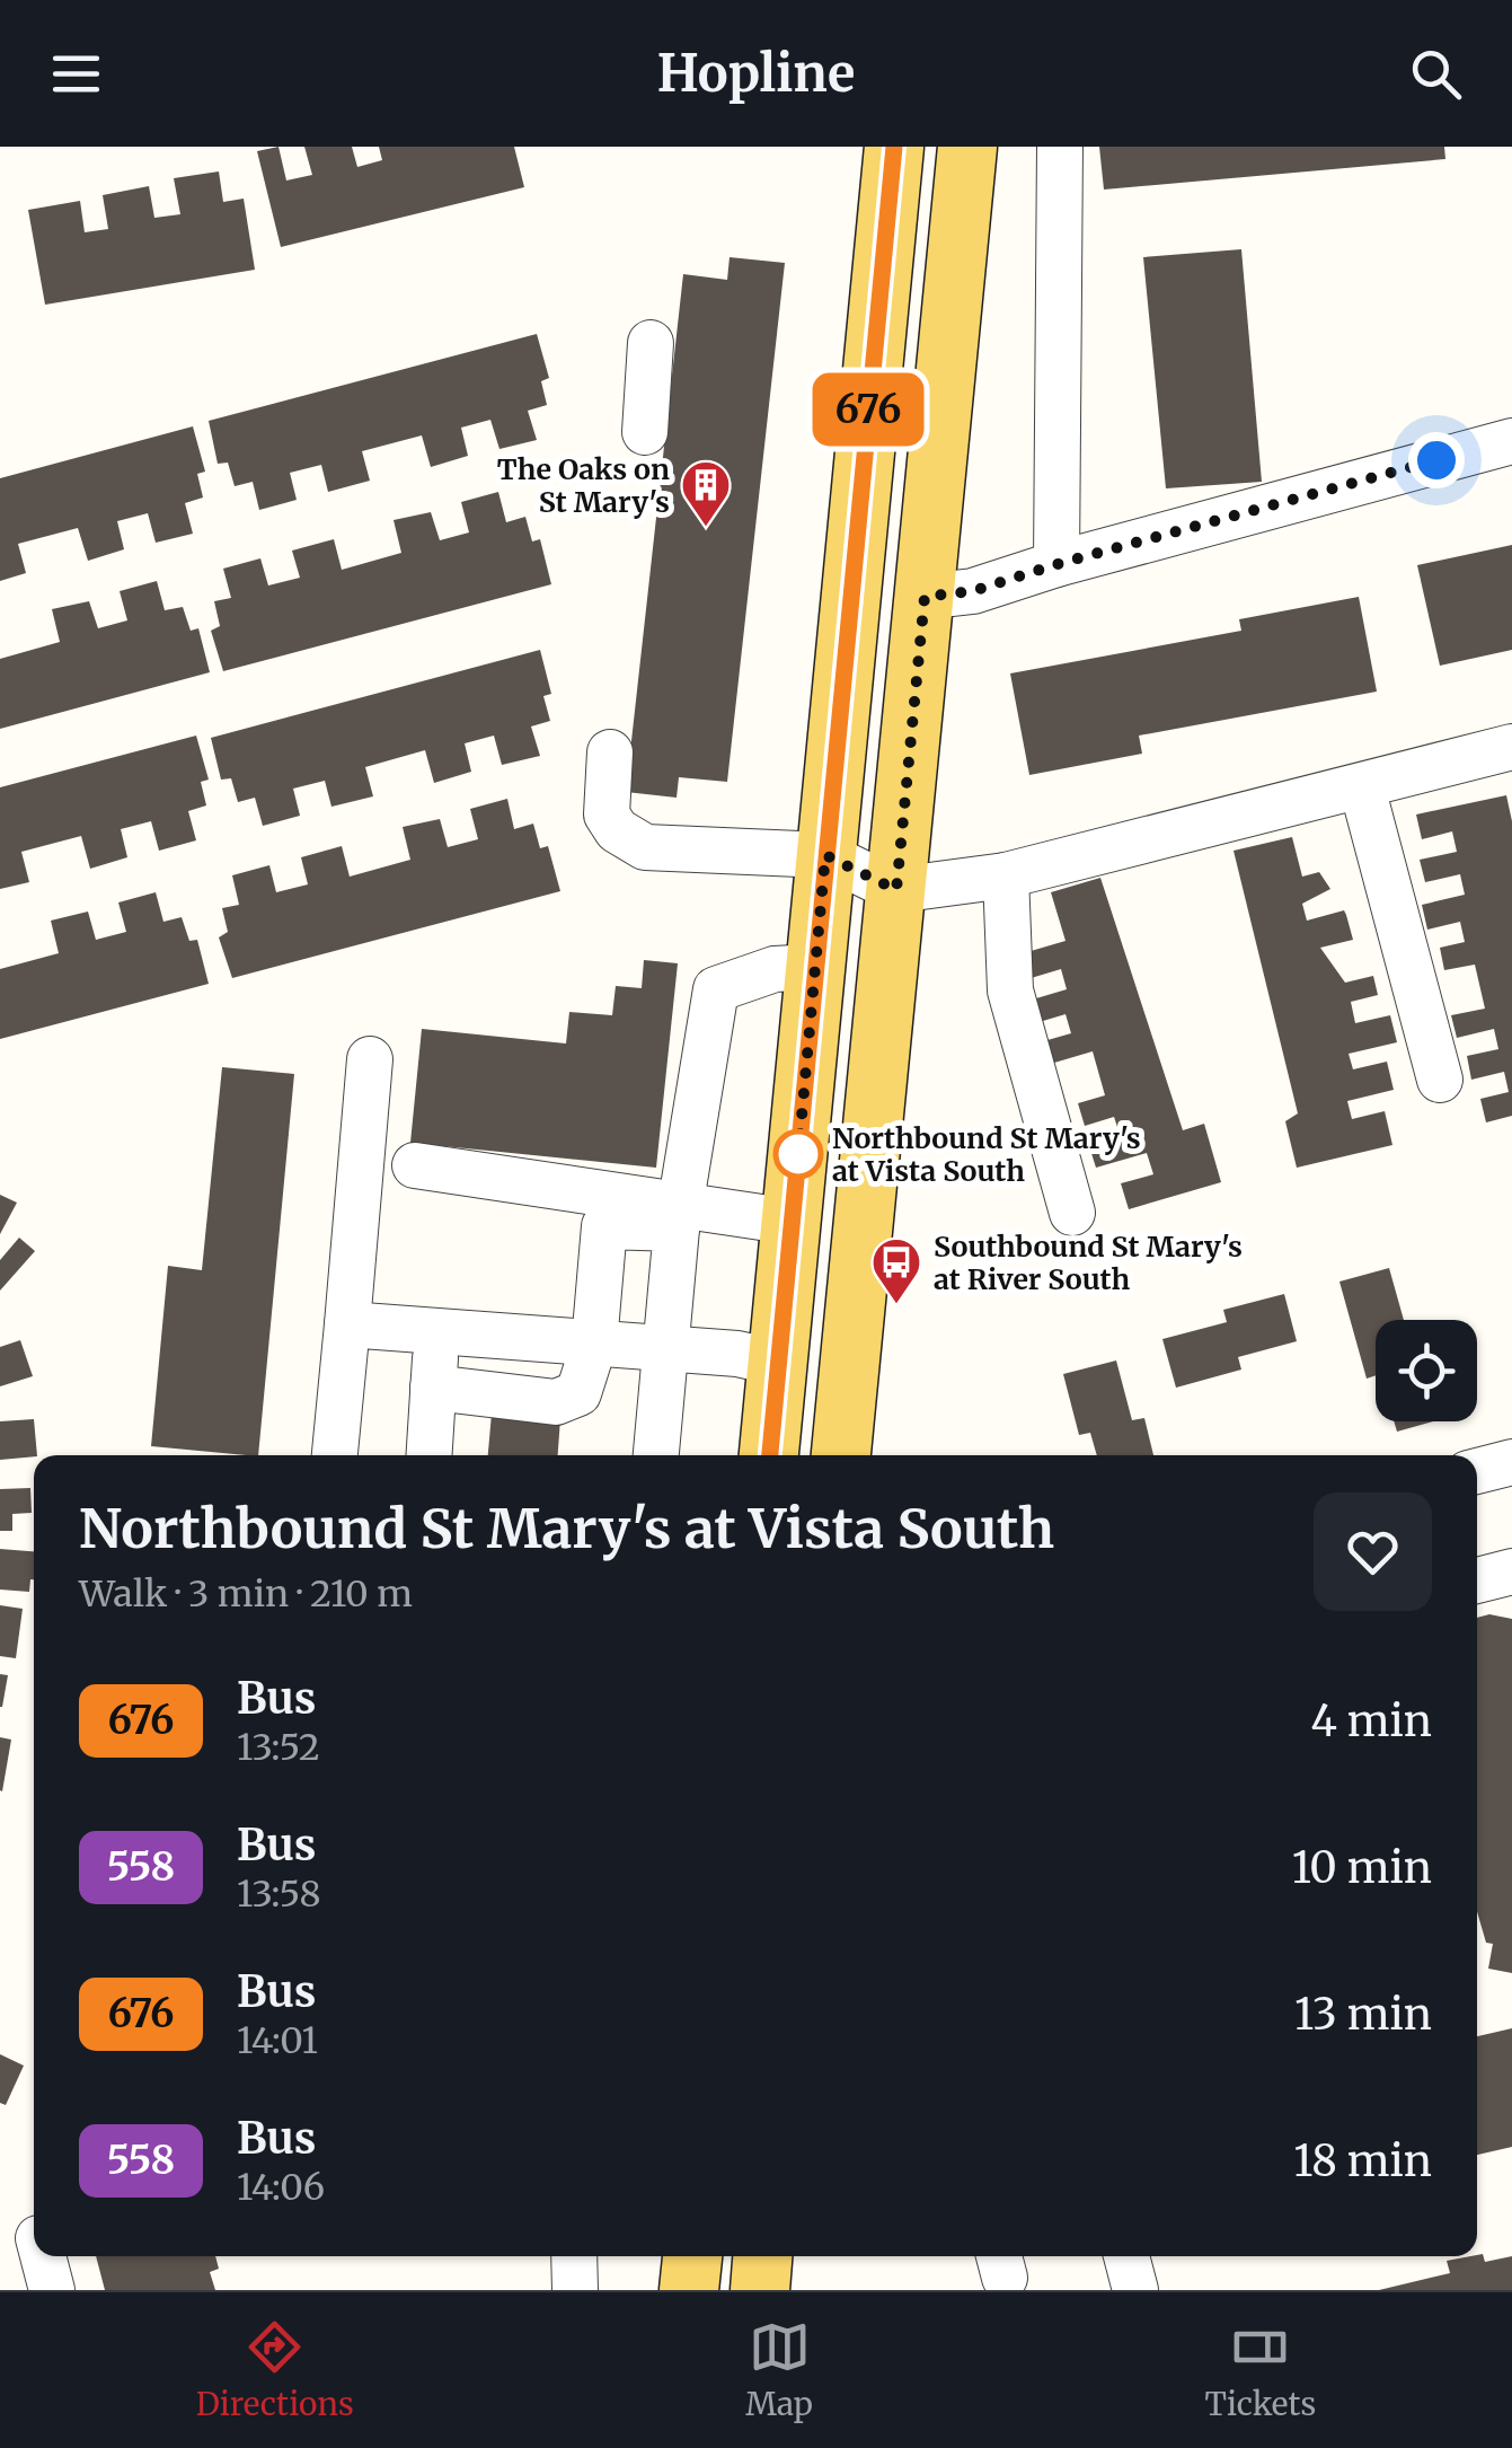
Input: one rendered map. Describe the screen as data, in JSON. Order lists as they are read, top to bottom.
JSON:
{
  "places": {
    "building": ["The Oaks on St Mary's"],
    "other": ["Northbound St Mary's at Vista South"],
    "bus stop": ["Southbound St Mary's at River South"]
  },
  "lines": ["bus line 676"],
  "page": {
    "header": "Hopline",
    "on_map": "676",
    "heading": ["Northbound St Mary's at Vista South", "Walk · 3 min · 210 m"],
    "list": [
      {
        "mark": "676",
        "name": "Bus",
        "note": "13:52",
        "value": "4 min"
      },
      {
        "mark": "558",
        "name": "Bus",
        "note": "13:58",
        "value": "10 min"
      },
      {
        "mark": "676",
        "name": "Bus",
        "note": "14:01",
        "value": "13 min"
      },
      {
        "mark": "558",
        "name": "Bus",
        "note": "14:06",
        "value": "18 min"
      }
    ],
    "tabs": ["Directions", "Map", "Tickets"]
  }
}
